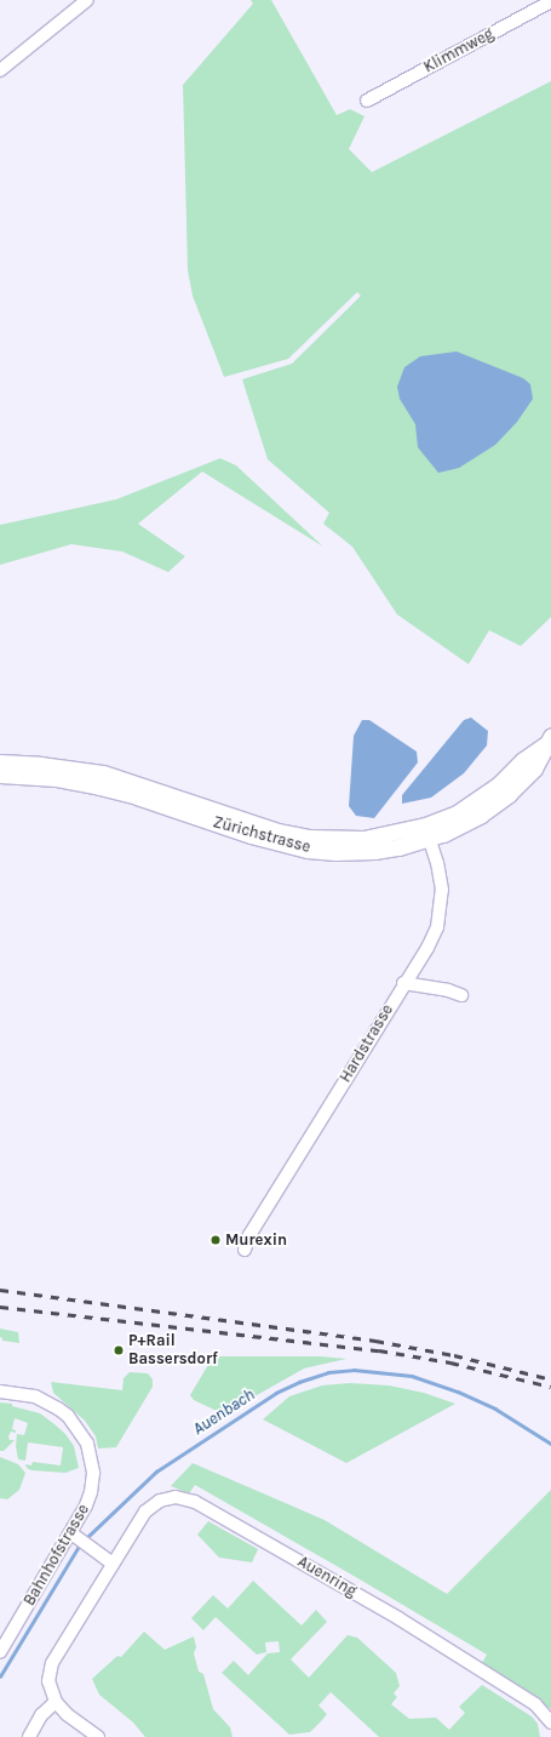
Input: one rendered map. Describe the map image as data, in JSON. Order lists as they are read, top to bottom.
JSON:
{
  "streets": {
    "main road": ["Zürichstrasse"],
    "street": [
      "Klimmweg",
      "Hardstrasse",
      "Bahnhofstrasse",
      "Auenring"
    ]
  },
  "crossings": [
    ["Zürichstrasse", "Hardstrasse"]
  ],
  "water": ["Auenbach"],
  "places": ["Murexin", "P+Rail Bassersdorf"]
}
